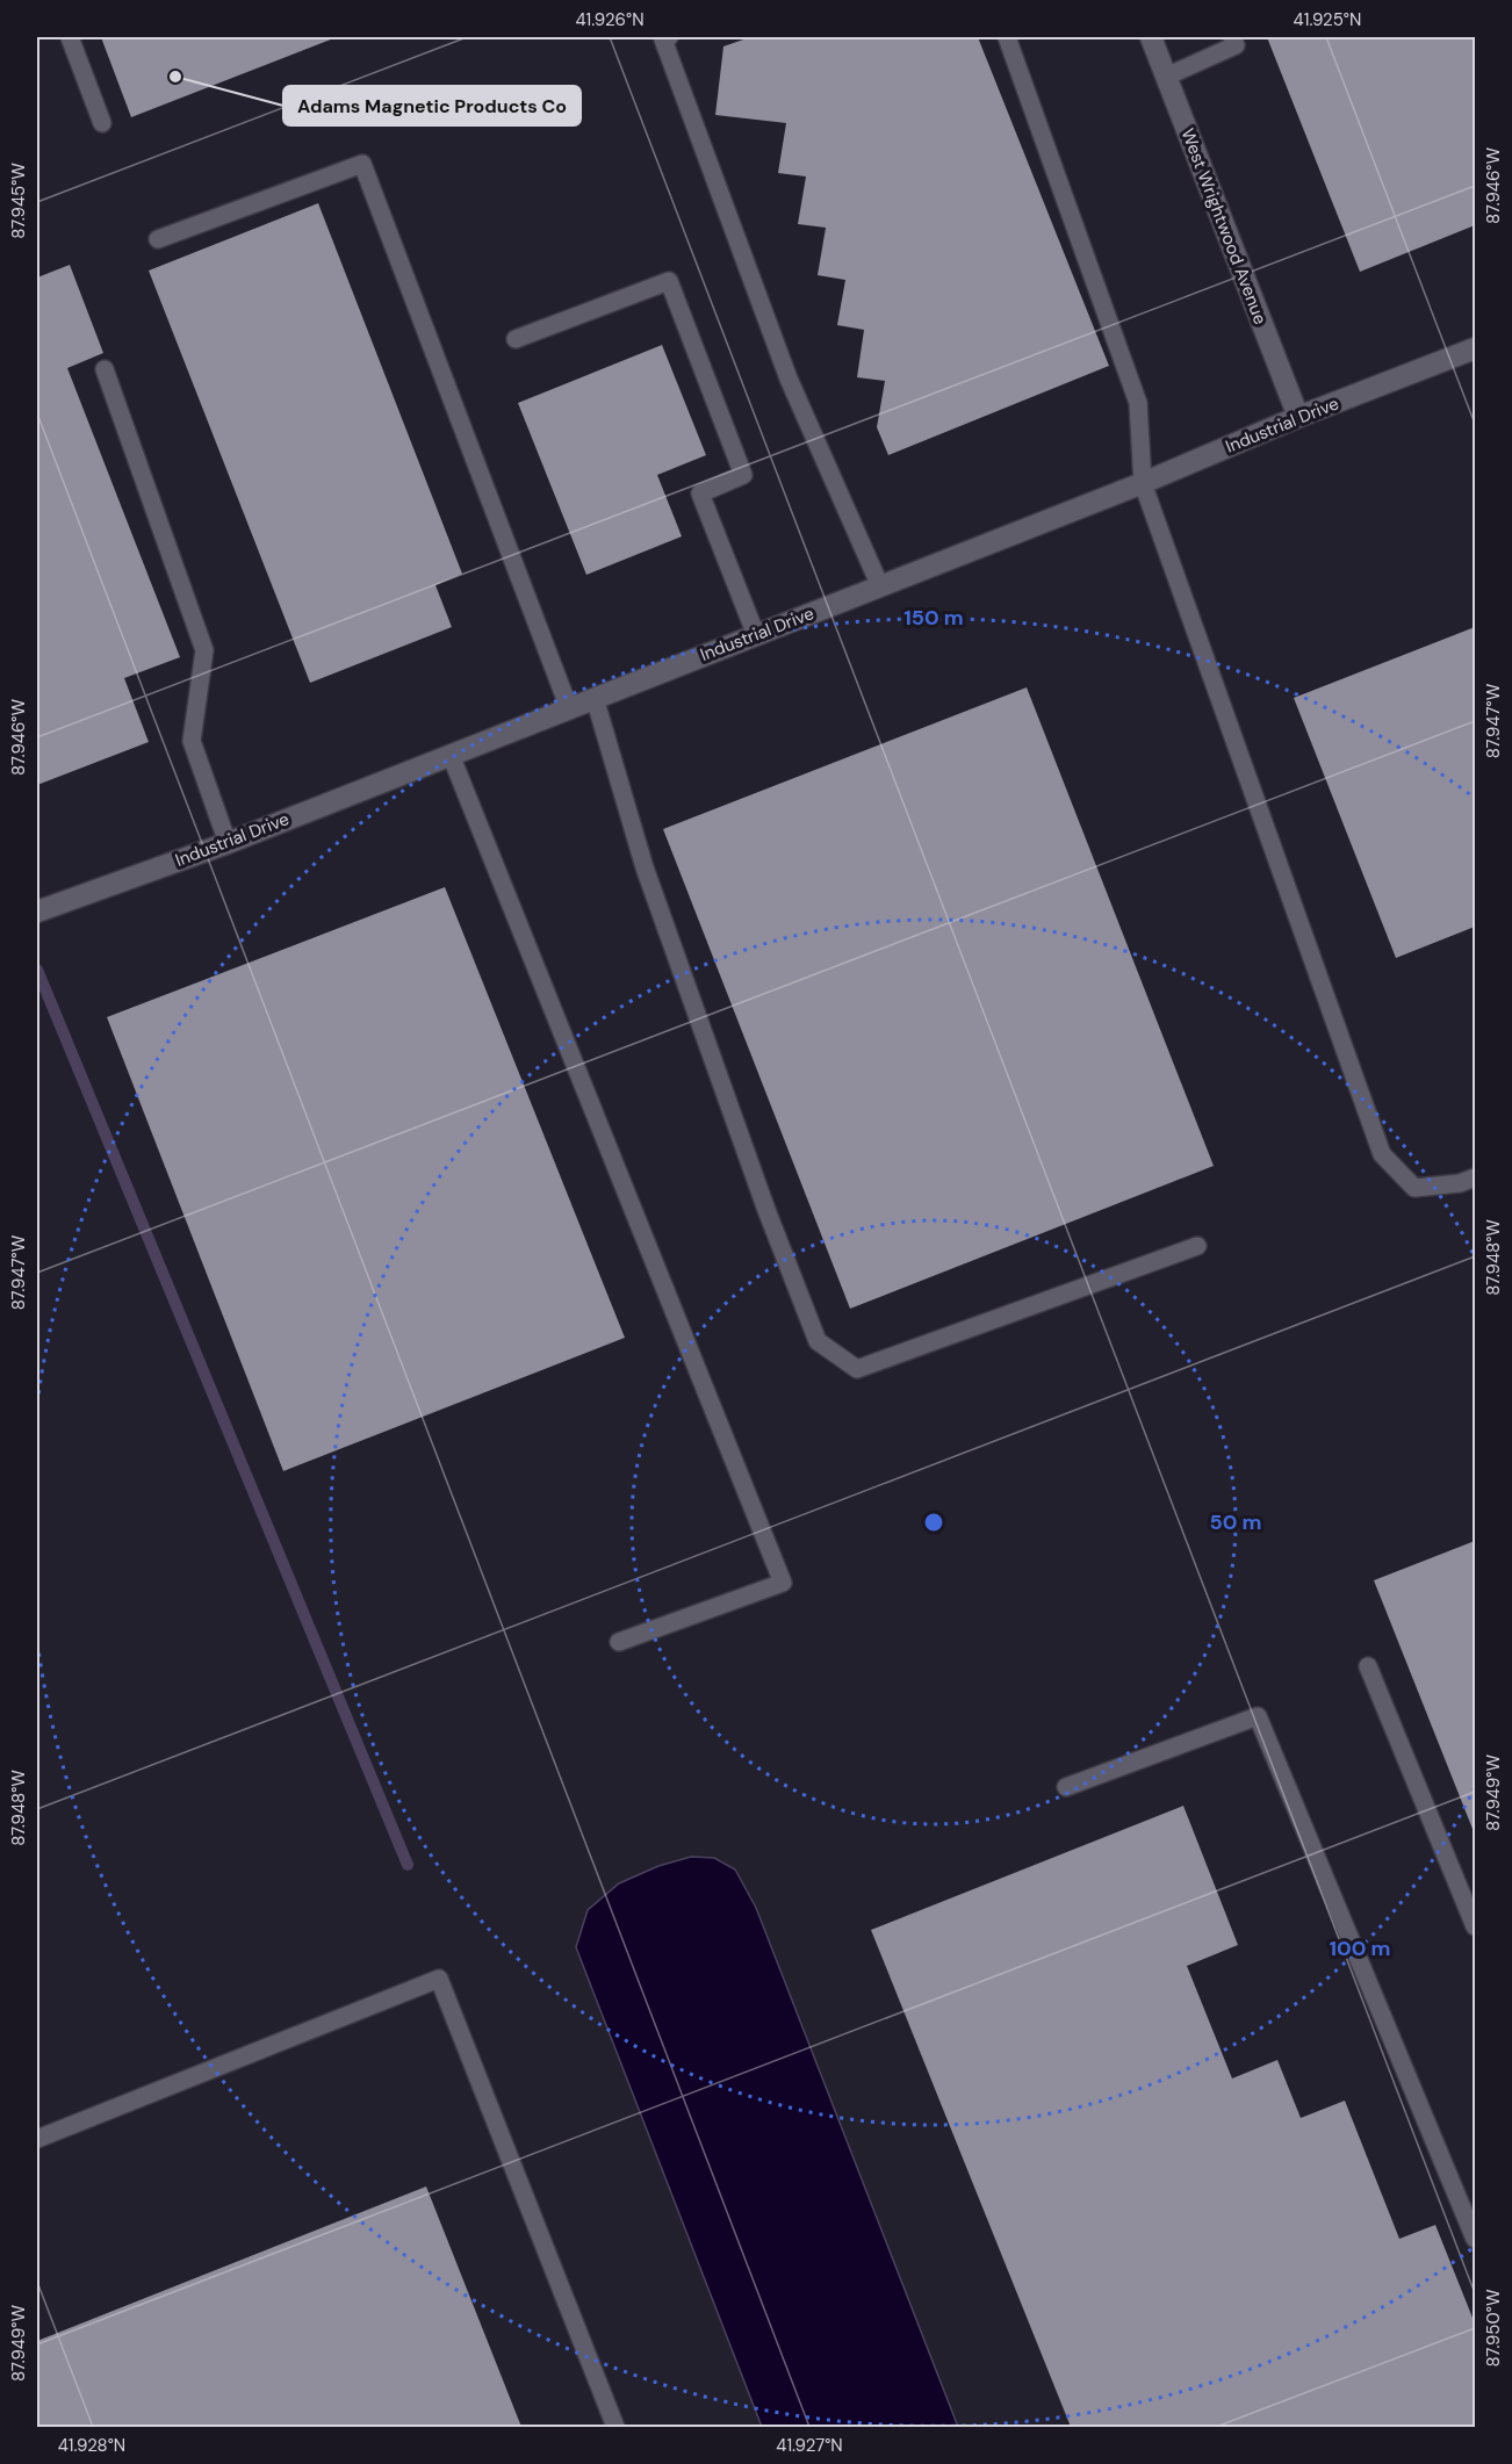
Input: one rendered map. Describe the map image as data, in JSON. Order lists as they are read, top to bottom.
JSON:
{
  "streets": {
    "street": ["West Wrightwood Avenue", "Industrial Drive"]
  },
  "crossings": [
    ["West Wrightwood Avenue", "Industrial Drive"]
  ],
  "places": ["Adams Magnetic Products Co"],
  "coordinates": [
    "41.926°N",
    "41.925°N",
    "87.946°W",
    "87.945°W",
    "87.947°W",
    "87.948°W",
    "87.949°W",
    "87.950°W",
    "41.928°N",
    "41.927°N"
  ],
  "rings": ["150 m", "50 m", "100 m"]
}
